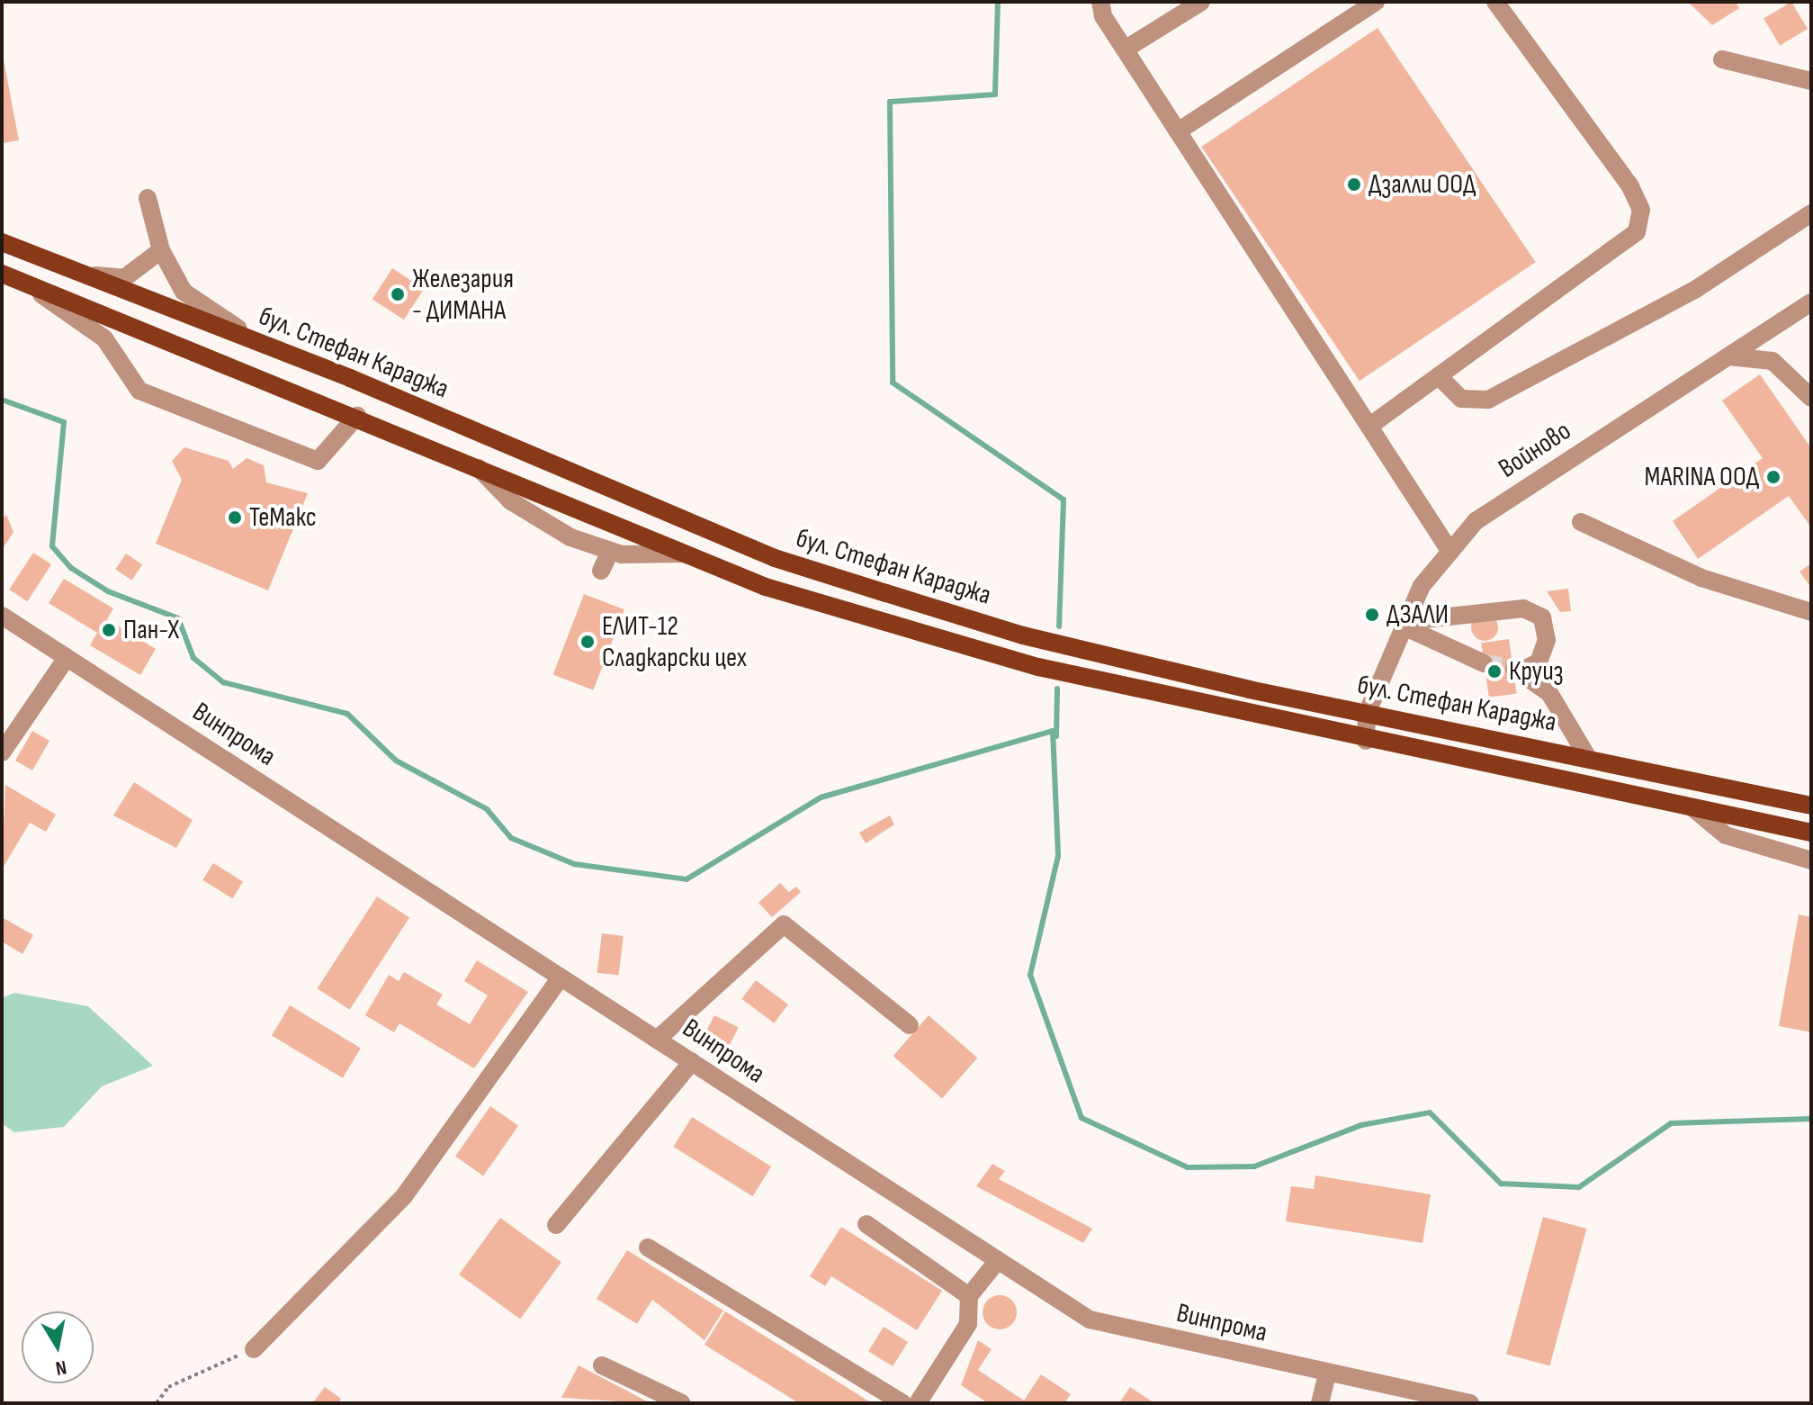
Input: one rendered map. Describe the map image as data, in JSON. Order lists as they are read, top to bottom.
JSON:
{
  "streets": {
    "main road": ["бул. Стефан Караджа"],
    "street": ["Войново", "Винпрома"]
  },
  "crossings": [
    ["бул. Стефан Караджа", "Войново"]
  ],
  "places": [
    "Дзалли ООД",
    "Железария - ДИМАНА",
    "MARINA ООД",
    "ТеМакс",
    "ДЗАЛИ",
    "Пан-Х",
    "ЕЛИТ-12 Сладкарски цех",
    "Круиз"
  ],
  "north": "bottom"
}
